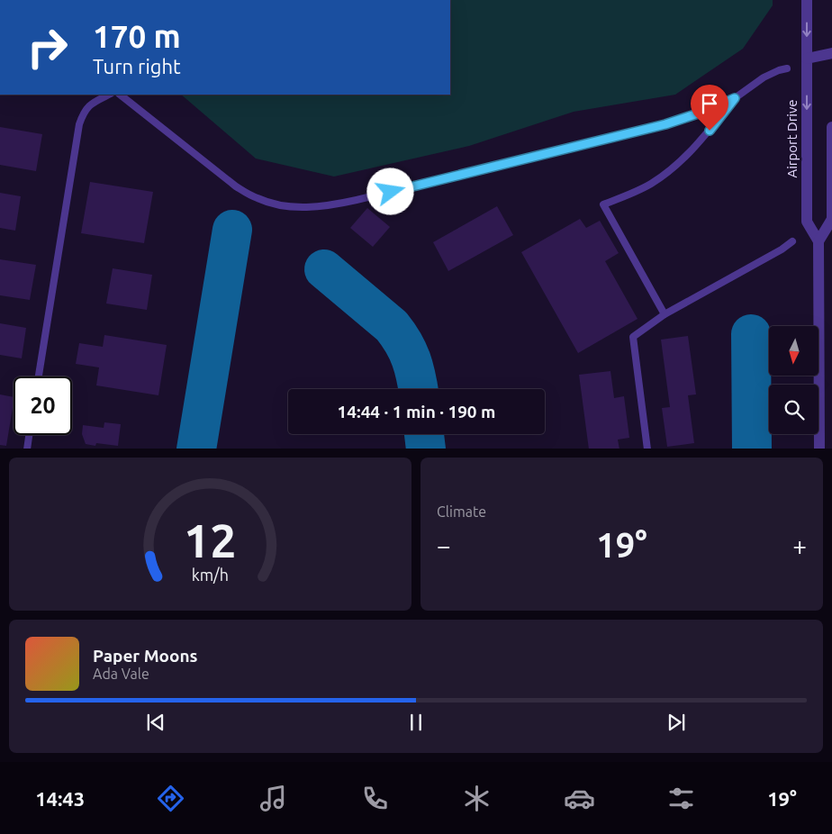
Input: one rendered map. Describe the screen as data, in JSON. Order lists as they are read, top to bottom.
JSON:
{
  "streets": {
    "street": ["Airport Drive"]
  },
  "north": "bottom",
  "page": {
    "turn": ["170 m", "Turn right"],
    "limit": "20",
    "trip": "14:44 · 1 min · 190 m",
    "tile": "Climate",
    "heat": ["−", "19°", "+"],
    "song": ["Paper Moons", "Ada Vale"],
    "tabs": ["14:43", "19°"],
    "gauge": ["12", "km/h"]
  }
}
